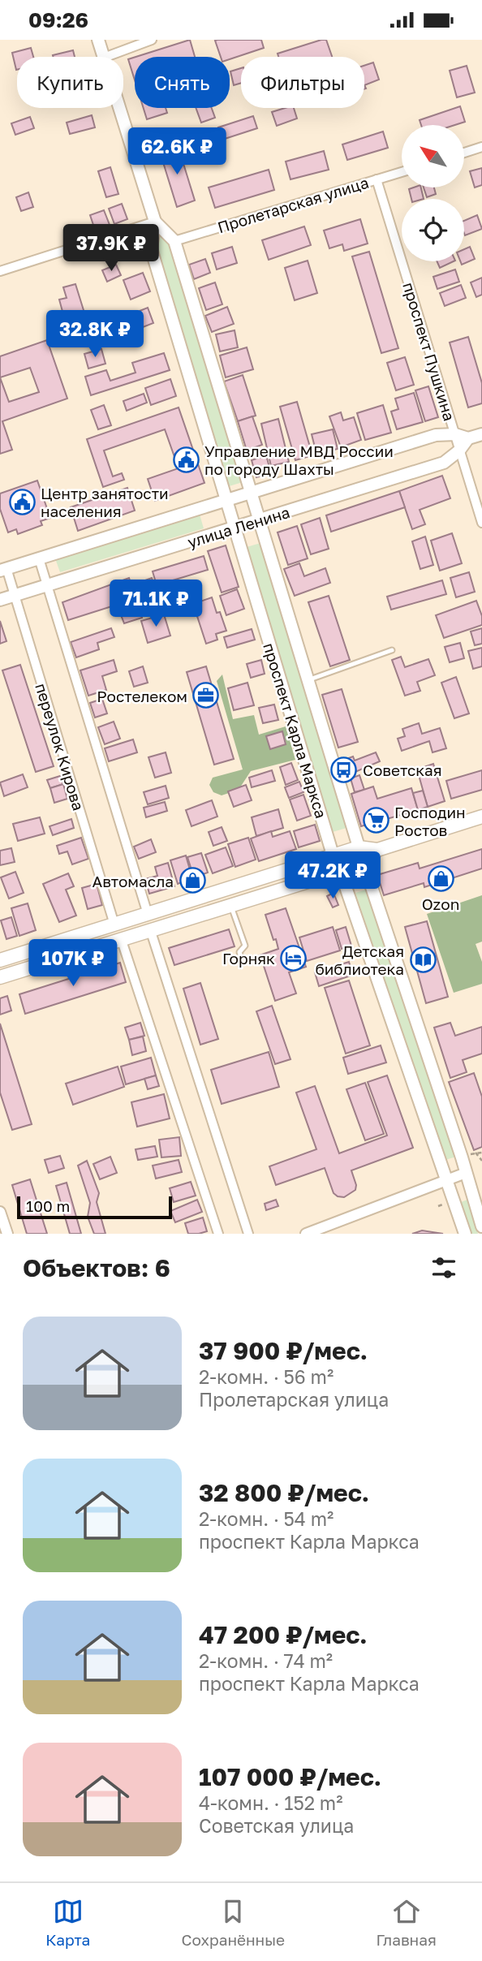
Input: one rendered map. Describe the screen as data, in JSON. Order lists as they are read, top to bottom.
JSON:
{
  "streets": {
    "main road": ["улица Ленина", "проспект Карла Маркса"],
    "street": ["Пролетарская улица", "проспект Пушкина", "переулок Кирова"]
  },
  "crossings": [
    ["Пролетарская улица", "проспект Пушкина"],
    ["Пролетарская улица", "проспект Карла Маркса"],
    ["проспект Пушкина", "улица Ленина"],
    ["улица Ленина", "проспект Карла Маркса"],
    ["улица Ленина", "переулок Кирова"]
  ],
  "places": {
    "public building": ["Управление МВД России по городу Шахты", "Центр занятости населения"],
    "office": ["Ростелеком"],
    "bus stop": ["Советская"],
    "supermarket": ["Господин Ростов"],
    "shop": ["Ozon", "Автомасла"],
    "hotel": ["Горняк"],
    "library": ["Детская библиотека"]
  },
  "scale_bar": "100 m",
  "north": "top left",
  "page": {
    "status": "09:26",
    "chip": ["Купить", "Снять", "Фильтры"],
    "price": [
      "62.6K ₽",
      "37.9K ₽",
      "32.8K ₽",
      "71.1K ₽",
      "47.2K ₽",
      "107K ₽"
    ],
    "scale": "100 m",
    "heading": "Объектов: 6",
    "list": [
      {
        "name": "37 900 ₽/мес.",
        "note": "2-комн. · 56 m² · Пролетарская улица"
      },
      {
        "name": "32 800 ₽/мес.",
        "note": "2-комн. · 54 m² · проспект Карла Маркса"
      },
      {
        "name": "47 200 ₽/мес.",
        "note": "2-комн. · 74 m² · проспект Карла Маркса"
      },
      {
        "name": "107 000 ₽/мес.",
        "note": "4-комн. · 152 m² · Советская улица"
      }
    ],
    "tabs": ["Карта", "Сохранённые", "Главная"]
  }
}
